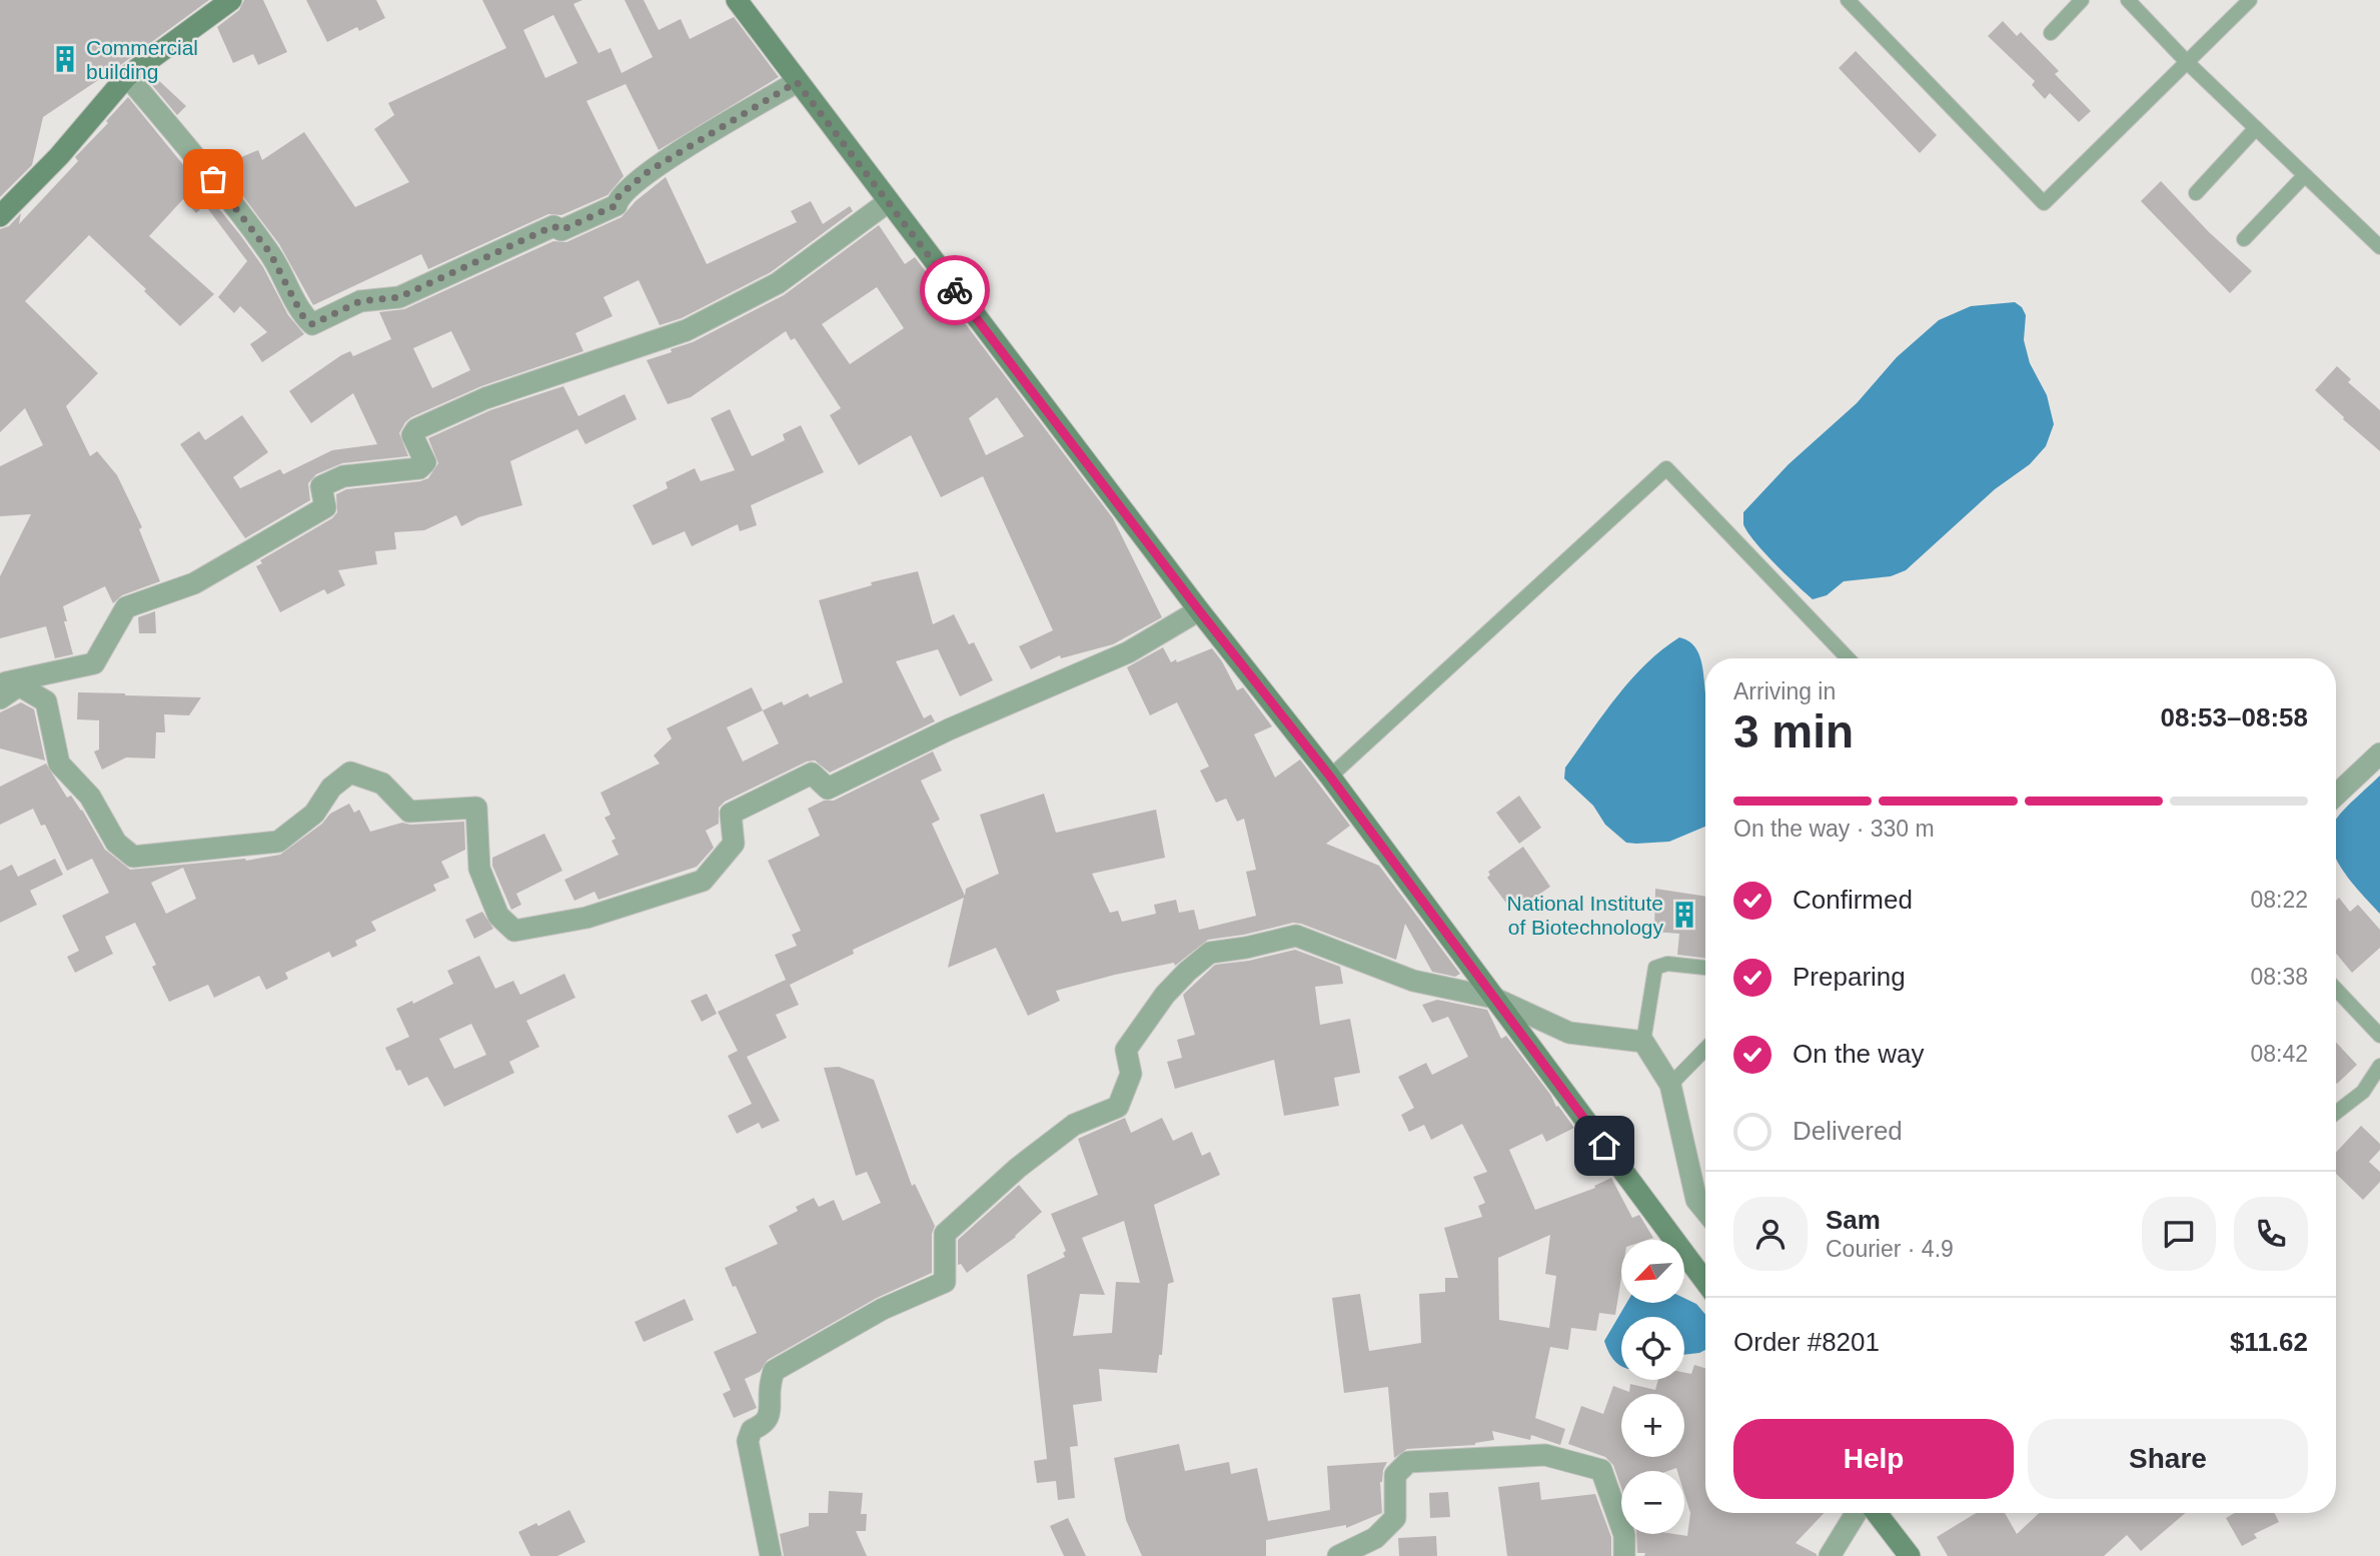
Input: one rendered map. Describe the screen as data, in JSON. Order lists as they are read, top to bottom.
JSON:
{
  "places": {
    "building": ["Commercial building", "National Institute of Biotechnology"]
  },
  "north": "bottom left",
  "page": {
    "heading": ["3 min", "Arriving in", "08:53–08:58"],
    "panel": [
      "Sam",
      "Courier · 4.9",
      "Order #8201",
      "$11.62"
    ],
    "bar": "On the way · 330 m",
    "list": [
      ["Confirmed", "08:22"],
      ["Preparing", "08:38"],
      ["On the way", "08:42"],
      "Delivered"
    ],
    "map_buttons": ["+", "−"],
    "buttons": ["Help", "Share"]
  }
}
